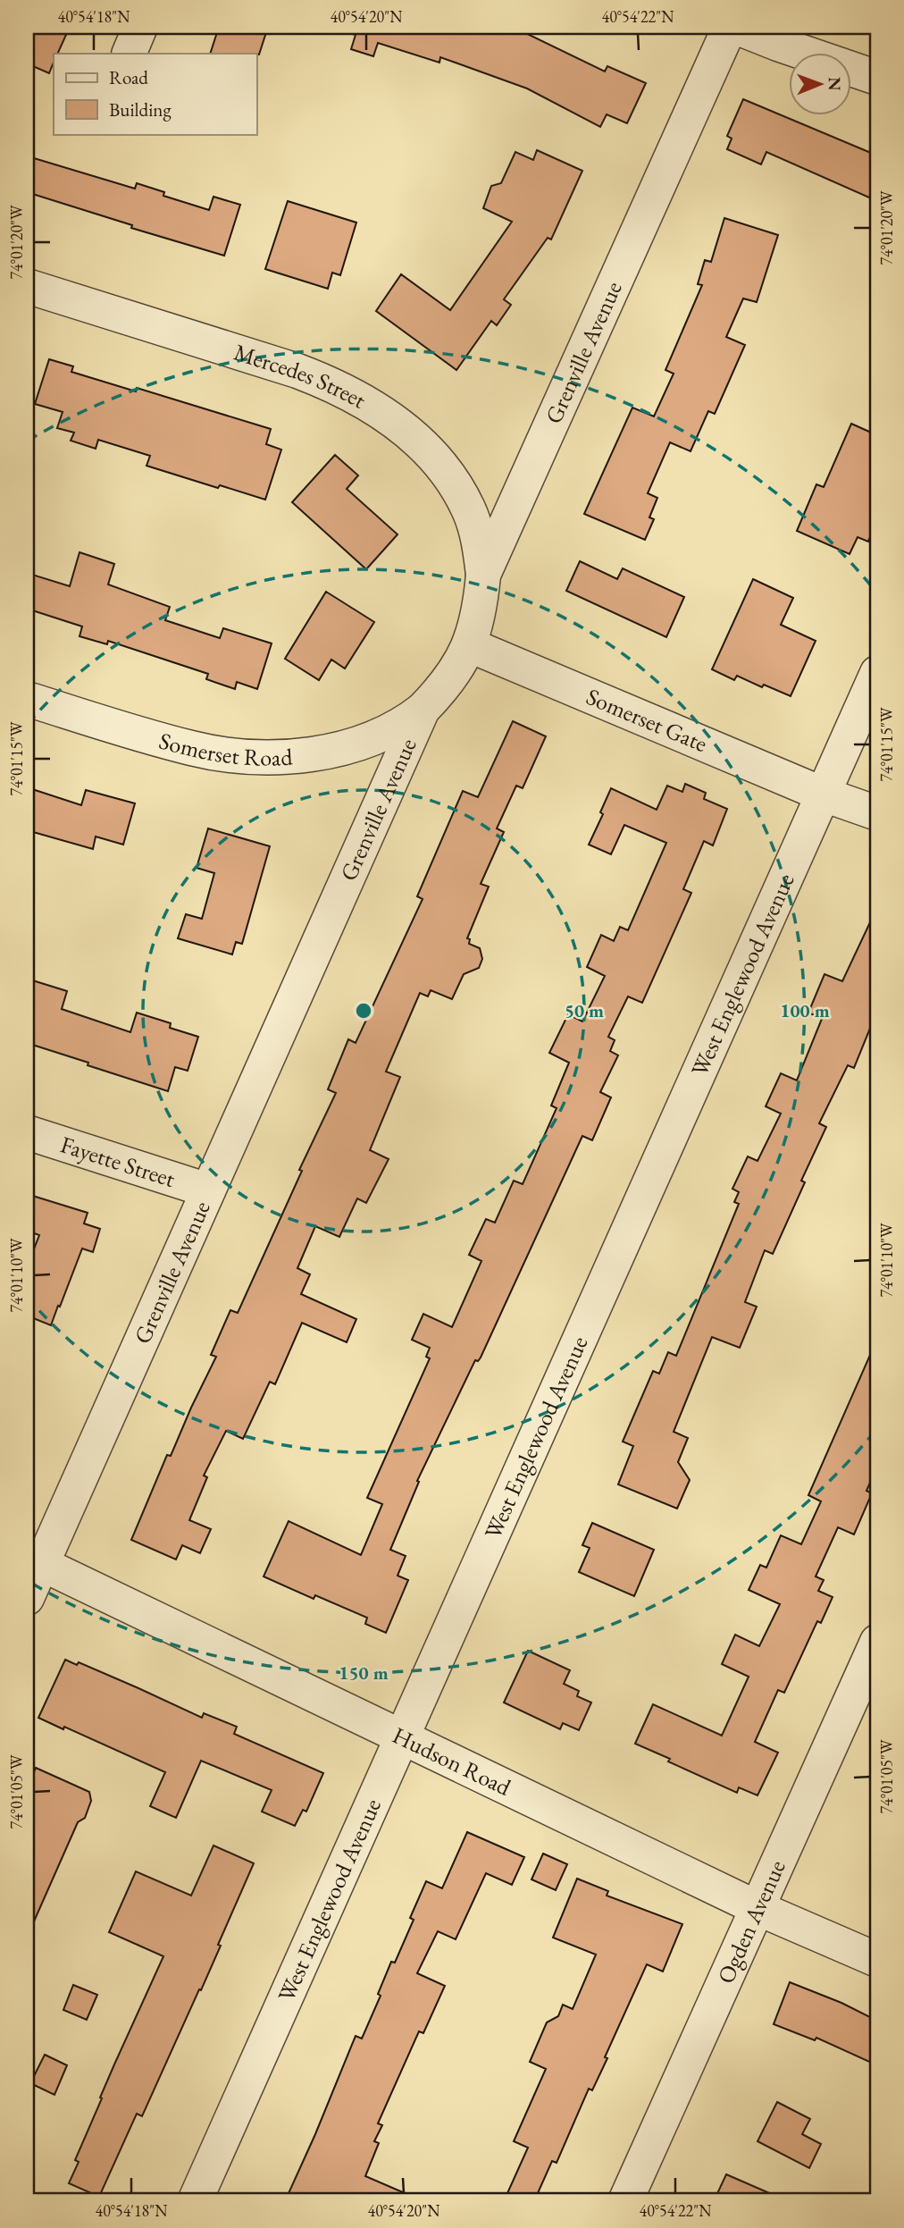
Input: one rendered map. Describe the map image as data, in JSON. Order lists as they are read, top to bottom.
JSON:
{
  "streets": {
    "street": [
      "Grenville Avenue",
      "Mercedes Street",
      "Somerset Gate",
      "Somerset Road",
      "West Englewood Avenue",
      "Fayette Street",
      "Hudson Road",
      "Ogden Avenue"
    ]
  },
  "crossings": [
    ["Grenville Avenue", "Mercedes Street"],
    ["Grenville Avenue", "Somerset Gate"],
    ["Grenville Avenue", "Somerset Road"],
    ["Grenville Avenue", "Fayette Street"],
    ["Grenville Avenue", "Hudson Road"],
    ["Somerset Gate", "West Englewood Avenue"],
    ["West Englewood Avenue", "Hudson Road"],
    ["Hudson Road", "Ogden Avenue"]
  ],
  "legend": ["Road", "Building"],
  "north": "right",
  "coordinates": [
    "40°54'18\"N",
    "40°54'20\"N",
    "40°54'22\"N",
    "74°01'20\"W",
    "74°01'15\"W",
    "74°01'10\"W",
    "74°01'05\"W"
  ],
  "rings": ["50 m", "100 m", "150 m"]
}
